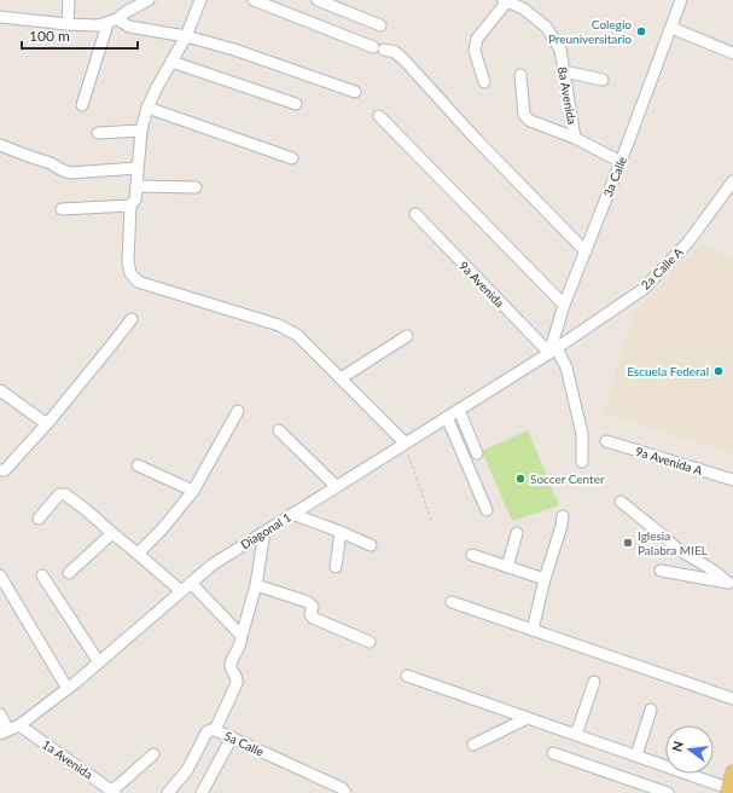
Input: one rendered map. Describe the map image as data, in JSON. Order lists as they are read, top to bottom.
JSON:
{
  "streets": {
    "street": [
      "8a Avenida",
      "3a Calle",
      "2a Calle A",
      "9a Avenida",
      "9a Avenida A",
      "Diagonal 1",
      "5a Calle",
      "1a Avenida"
    ]
  },
  "crossings": [
    ["8a Avenida", "3a Calle"],
    ["3a Calle", "2a Calle A"],
    ["3a Calle", "9a Avenida"],
    ["3a Calle", "Diagonal 1"],
    ["2a Calle A", "9a Avenida"],
    ["2a Calle A", "Diagonal 1"],
    ["9a Avenida", "Diagonal 1"],
    ["Diagonal 1", "1a Avenida"]
  ],
  "places": [
    "Colegio Preuniversitario",
    "Escuela Federal",
    "Soccer Center",
    "Iglesia Palabra MIEL"
  ],
  "scale_bar": "100 m",
  "north": "left"
}
